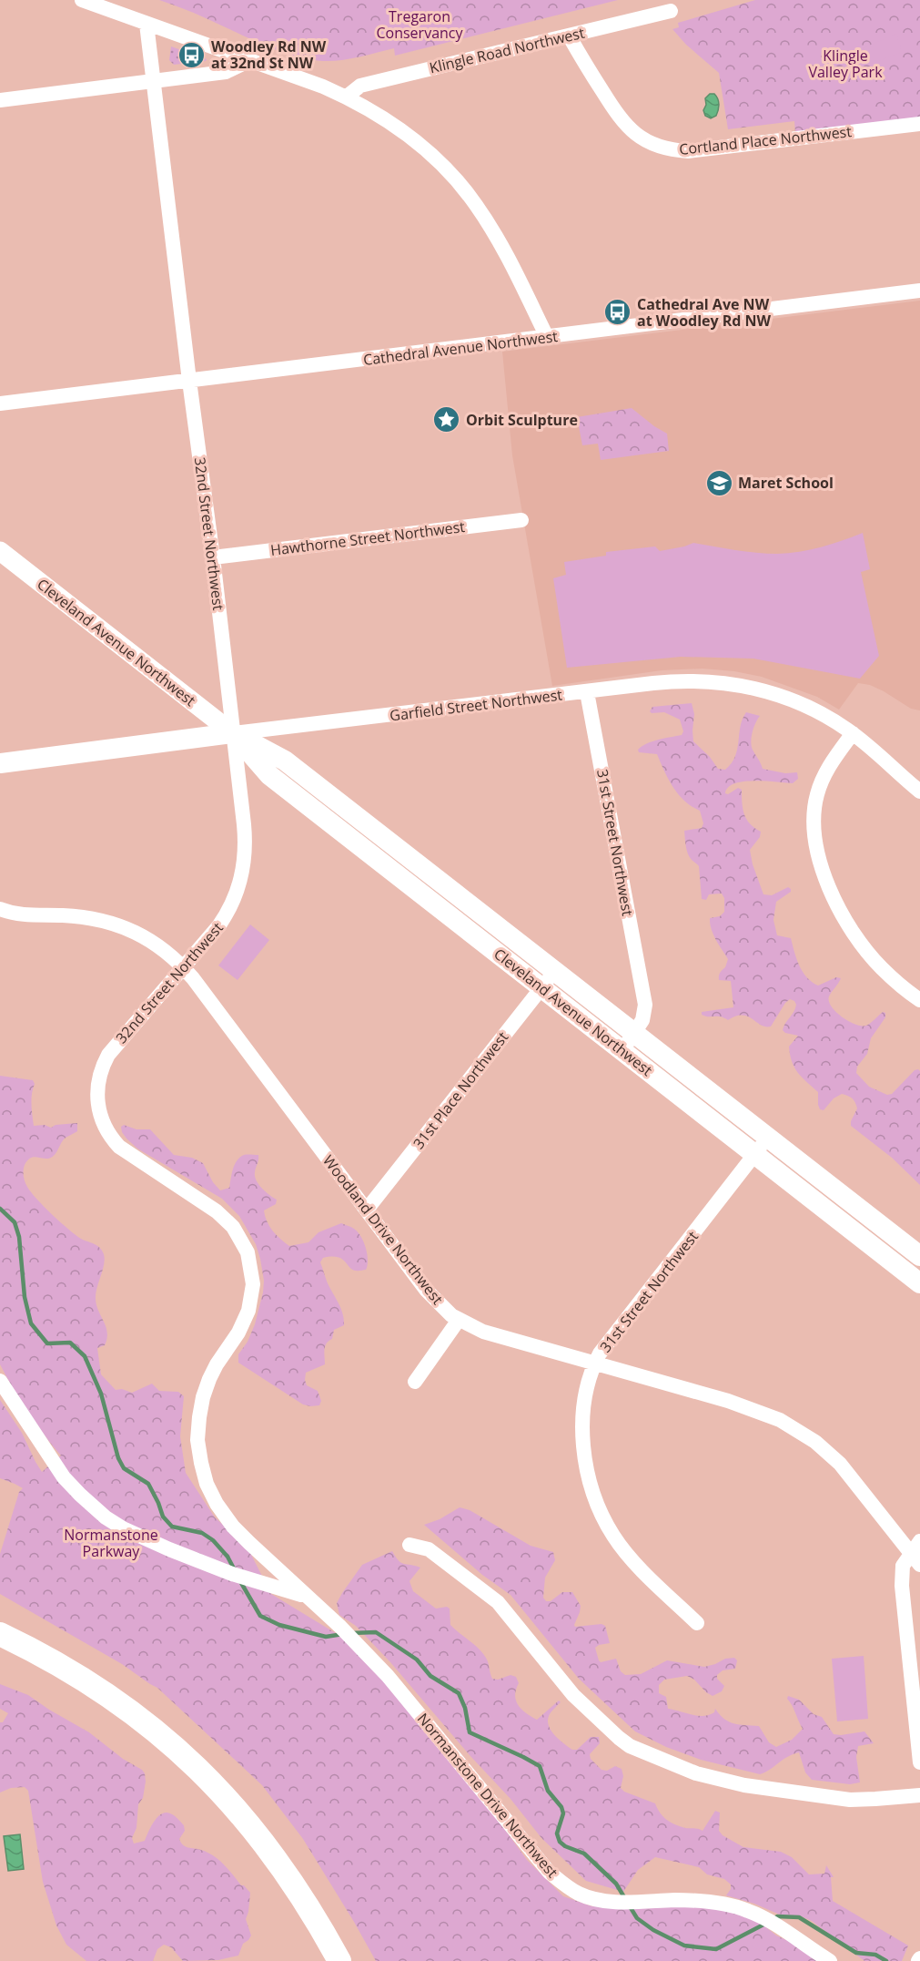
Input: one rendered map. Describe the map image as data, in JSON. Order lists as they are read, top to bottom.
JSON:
{
  "streets": {
    "main road": ["Cleveland Avenue Northwest", "Garfield Street Northwest"],
    "street": [
      "Klingle Road Northwest",
      "Cortland Place Northwest",
      "Cathedral Avenue Northwest",
      "32nd Street Northwest",
      "Hawthorne Street Northwest",
      "31st Street Northwest",
      "31st Place Northwest",
      "Woodland Drive Northwest",
      "Normanstone Drive Northwest"
    ]
  },
  "crossings": [
    ["Klingle Road Northwest", "Cortland Place Northwest"],
    ["Cathedral Avenue Northwest", "32nd Street Northwest"],
    ["32nd Street Northwest", "Hawthorne Street Northwest"],
    ["32nd Street Northwest", "Cleveland Avenue Northwest"],
    ["32nd Street Northwest", "Garfield Street Northwest"],
    ["32nd Street Northwest", "Woodland Drive Northwest"],
    ["32nd Street Northwest", "Normanstone Drive Northwest"],
    ["Cleveland Avenue Northwest", "Garfield Street Northwest"],
    ["Cleveland Avenue Northwest", "31st Street Northwest"],
    ["Cleveland Avenue Northwest", "31st Place Northwest"],
    ["Garfield Street Northwest", "31st Street Northwest"],
    ["31st Street Northwest", "Woodland Drive Northwest"],
    ["31st Place Northwest", "Woodland Drive Northwest"]
  ],
  "parks": ["Tregaron Conservancy", "Klingle Valley Park", "Normanstone Parkway"],
  "places": {
    "bus stop": ["Woodley Rd NW at 32nd St NW", "Cathedral Ave NW at Woodley Rd NW"],
    "place": ["Orbit Sculpture"],
    "school or university": ["Maret School"]
  }
}
